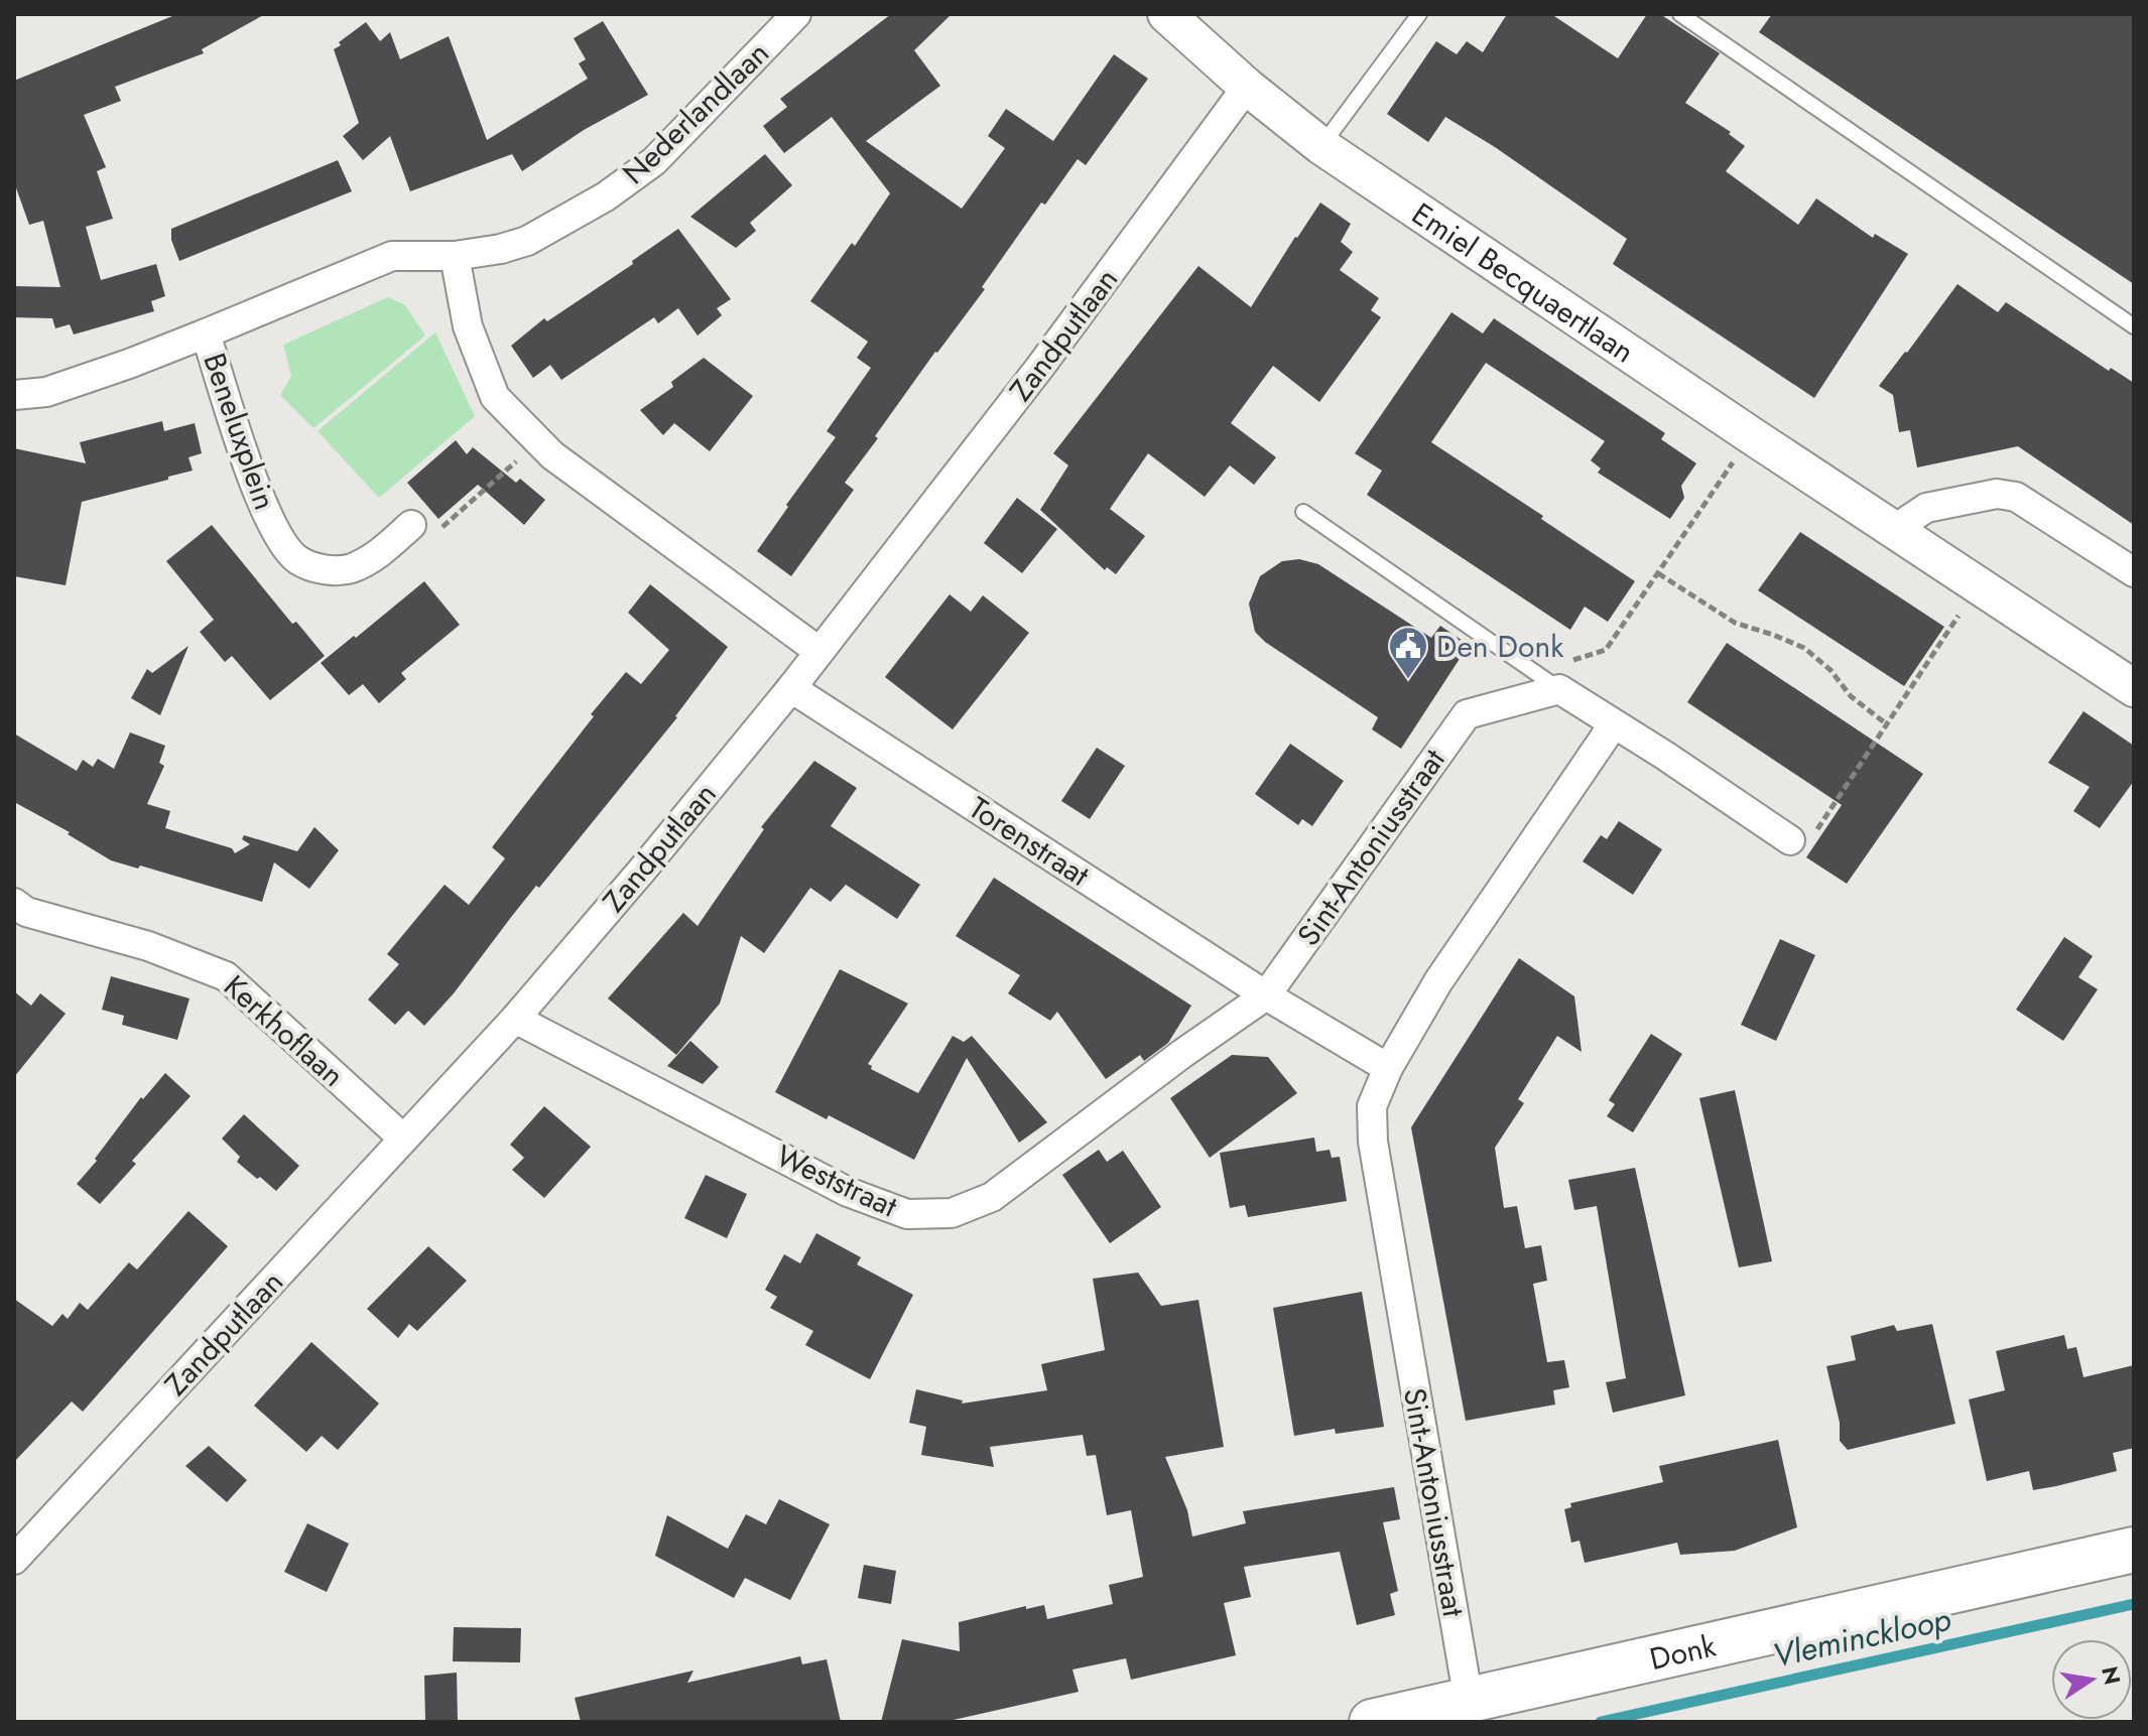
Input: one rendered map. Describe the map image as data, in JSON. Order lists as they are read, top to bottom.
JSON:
{
  "streets": {
    "main road": ["Donk"],
    "street": [
      "Nederlandlaan",
      "Emiel Becquaertlaan",
      "Zandputlaan",
      "Beneluxplein",
      "Torenstraat",
      "Sint-Antoniusstraat",
      "Kerkhoflaan",
      "Weststraat"
    ]
  },
  "crossings": [
    ["Nederlandlaan", "Beneluxplein"],
    ["Emiel Becquaertlaan", "Zandputlaan"],
    ["Zandputlaan", "Torenstraat"],
    ["Zandputlaan", "Kerkhoflaan"],
    ["Zandputlaan", "Weststraat"],
    ["Torenstraat", "Sint-Antoniusstraat"],
    ["Torenstraat", "Weststraat"],
    ["Sint-Antoniusstraat", "Weststraat"],
    ["Sint-Antoniusstraat", "Donk"]
  ],
  "water": ["Vleminckloop"],
  "places": {
    "public building": ["Den Donk"]
  },
  "north": "right"
}
